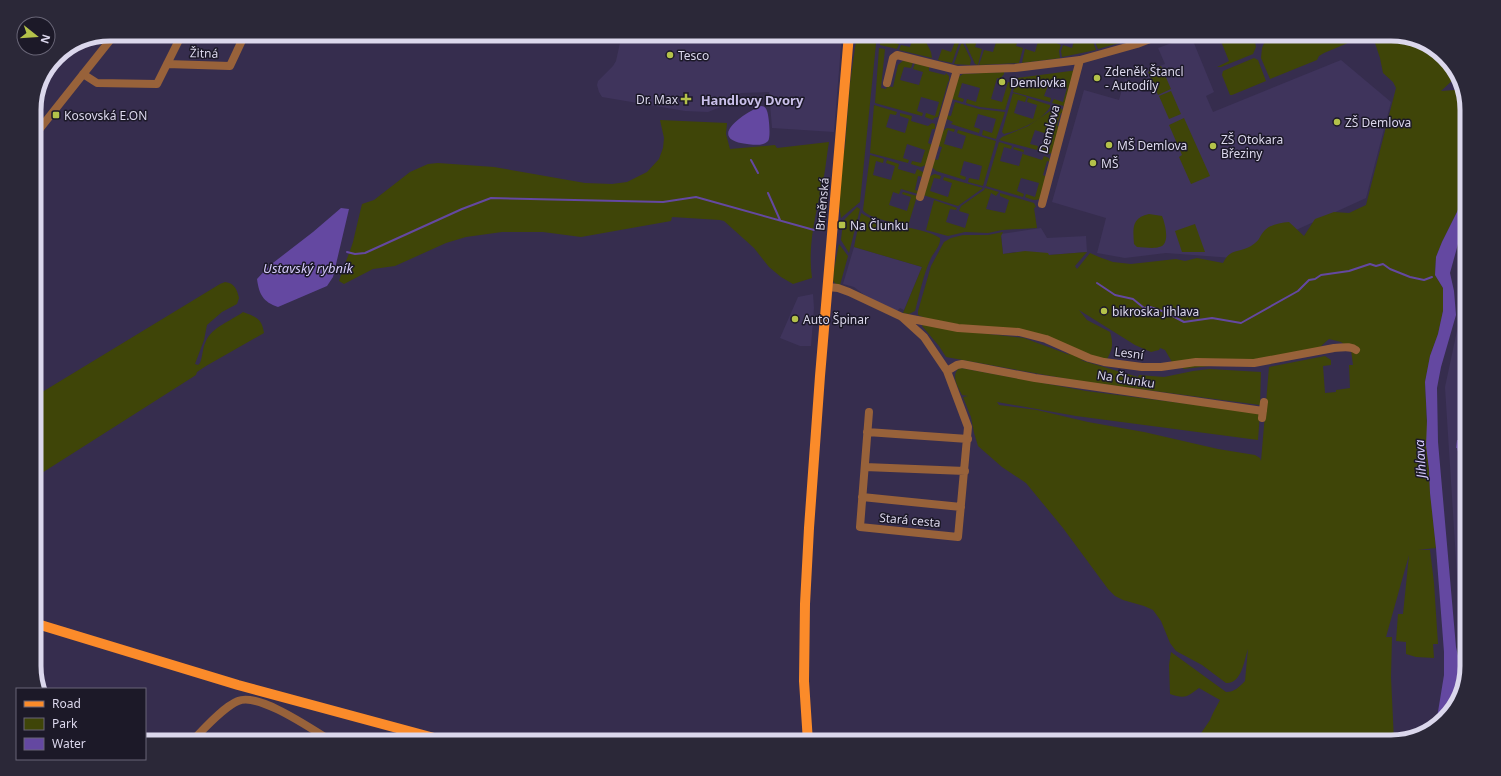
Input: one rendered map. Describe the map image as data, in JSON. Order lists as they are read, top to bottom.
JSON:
{
  "streets": {
    "main road": ["Brněnská"],
    "street": [
      "Žitná",
      "Demlova",
      "Lesní",
      "Na Člunku",
      "Stará cesta"
    ]
  },
  "crossings": [
    ["Na Člunku", "Stará cesta"]
  ],
  "districts": ["Handlovy Dvory"],
  "water": ["Ustavský rybník", "Jihlava"],
  "places": {
    "other": [
      "Tesco",
      "Zdeněk Štancl - Autodíly",
      "Demlovka",
      "ZŠ Demlova",
      "MŠ Demlova",
      "ZŠ Otokara Březiny",
      "MŠ",
      "bikroska Jihlava",
      "Auto Špinar"
    ],
    "health": ["Dr. Max"],
    "transit": ["Kosovská E.ON", "Na Člunku"]
  },
  "legend": ["Road", "Park", "Water"],
  "north": "right"
}
